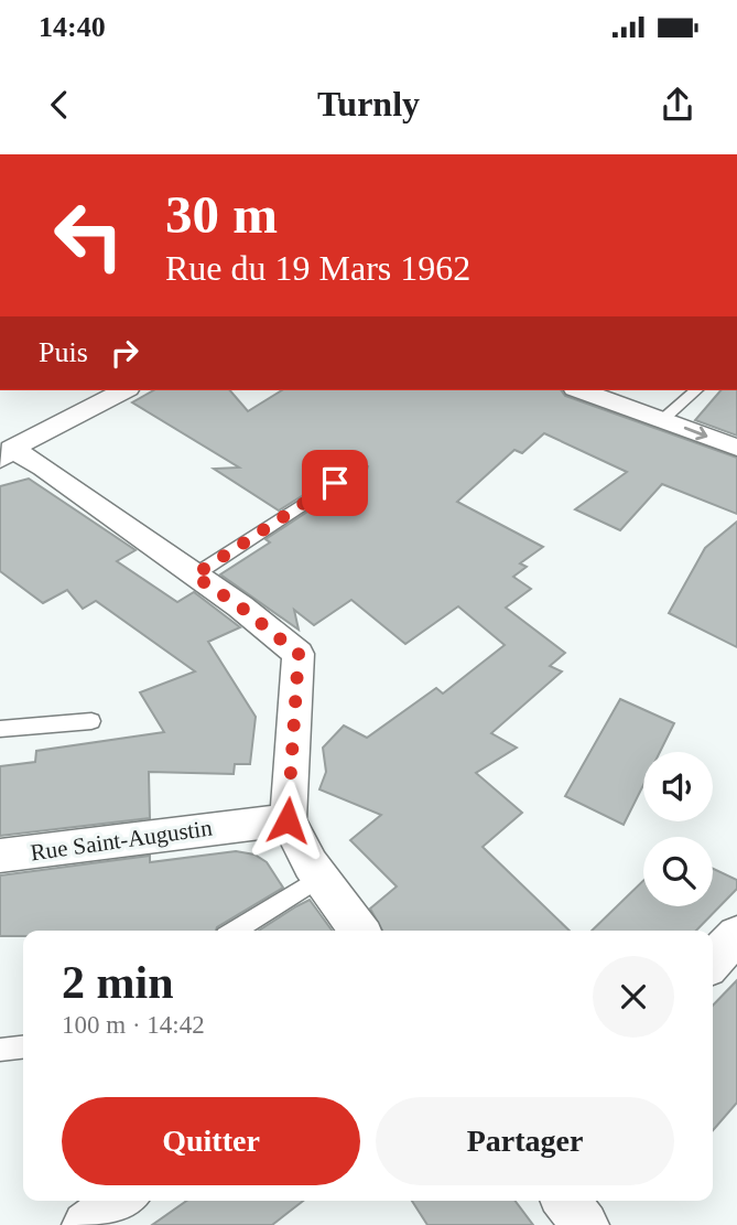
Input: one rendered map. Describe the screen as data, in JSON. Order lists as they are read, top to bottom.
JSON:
{
  "streets": {
    "street": ["Rue Saint-Augustin"]
  },
  "page": {
    "status": "14:40",
    "header": "Turnly",
    "turn": ["30 m", "Rue du 19 Mars 1962"],
    "then": "Puis",
    "heading": ["2 min", "100 m · 14:42"],
    "buttons": ["Quitter", "Partager"]
  }
}
